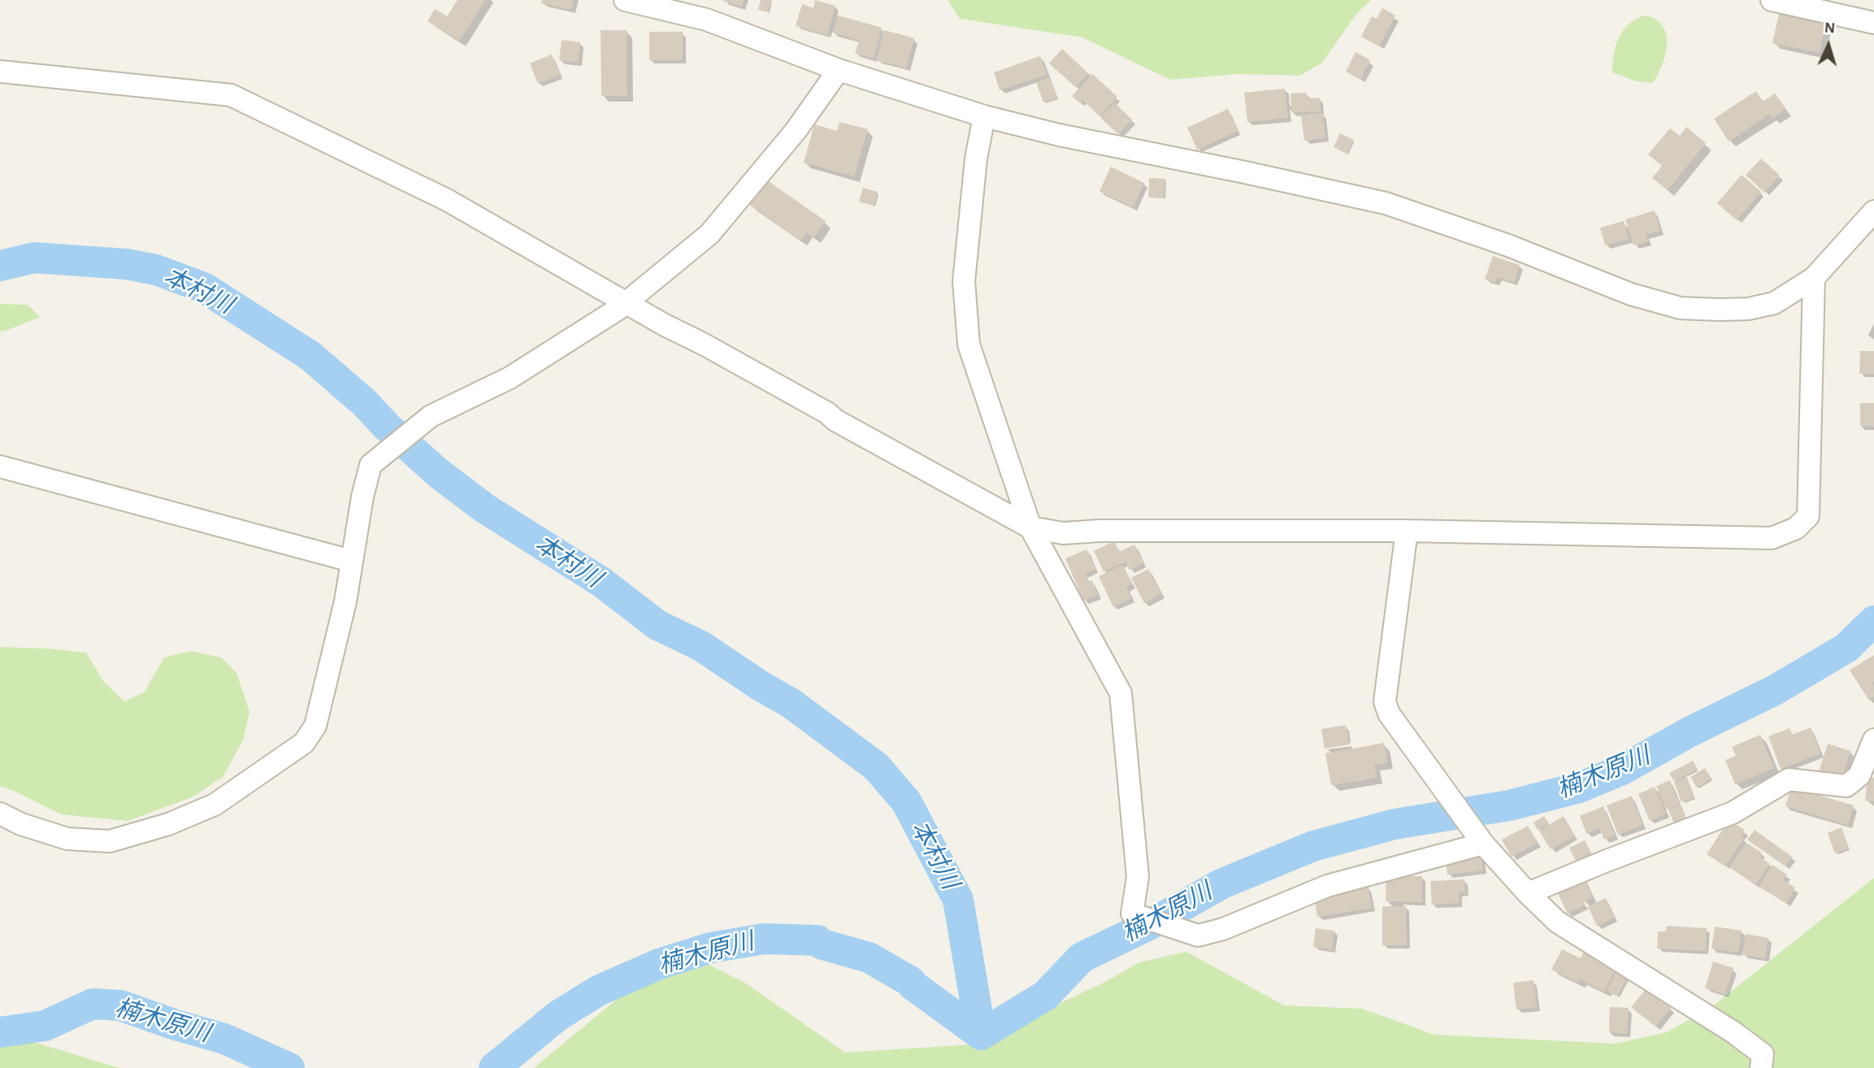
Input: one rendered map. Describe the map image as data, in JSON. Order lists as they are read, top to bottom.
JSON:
{
  "water": ["本村川", "楠木原川"],
  "north": "top"
}
